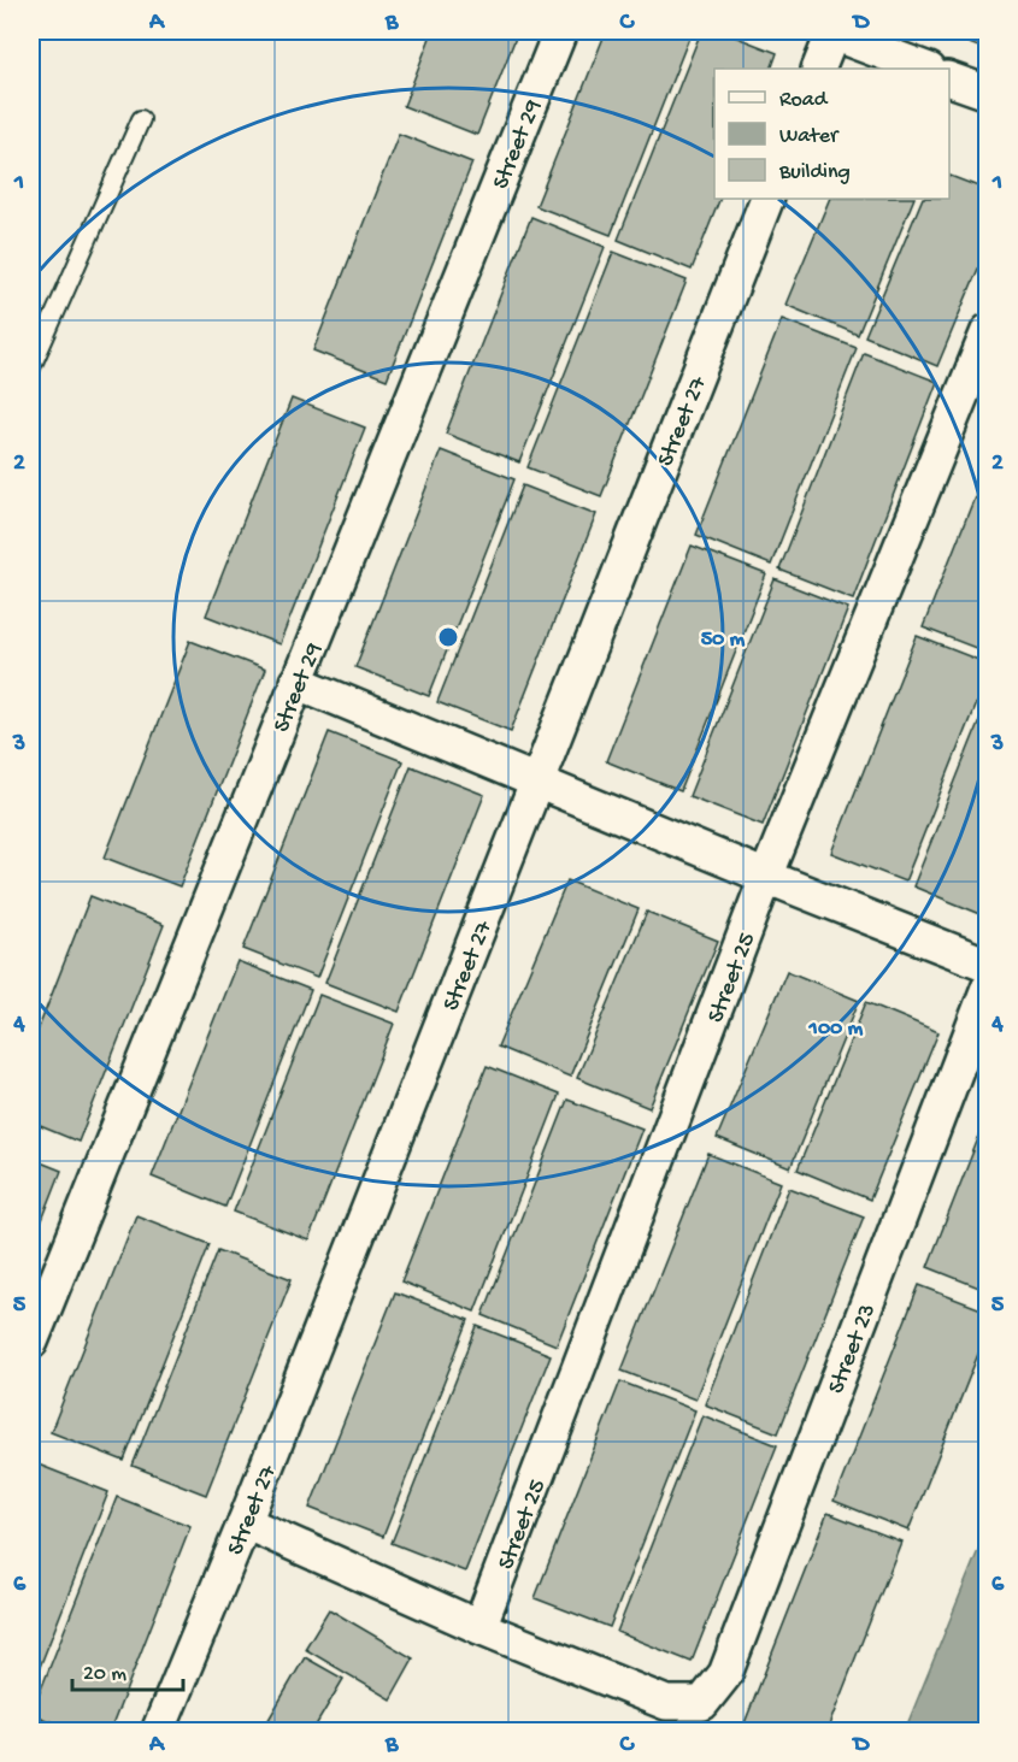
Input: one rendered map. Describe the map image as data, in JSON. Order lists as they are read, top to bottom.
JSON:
{
  "streets": {
    "street": [
      "Street 29",
      "Street 27",
      "Street 25",
      "Street 23"
    ]
  },
  "crossings": [
    ["Street 25", "Street 23"]
  ],
  "legend": ["Road", "Water", "Building"],
  "scale_bar": "20 m",
  "grid": {
    "columns": [
      "A",
      "B",
      "C",
      "D"
    ],
    "rows": [
      "1",
      "2",
      "3",
      "4",
      "5",
      "6"
    ]
  },
  "rings": ["50 m", "100 m"]
}
